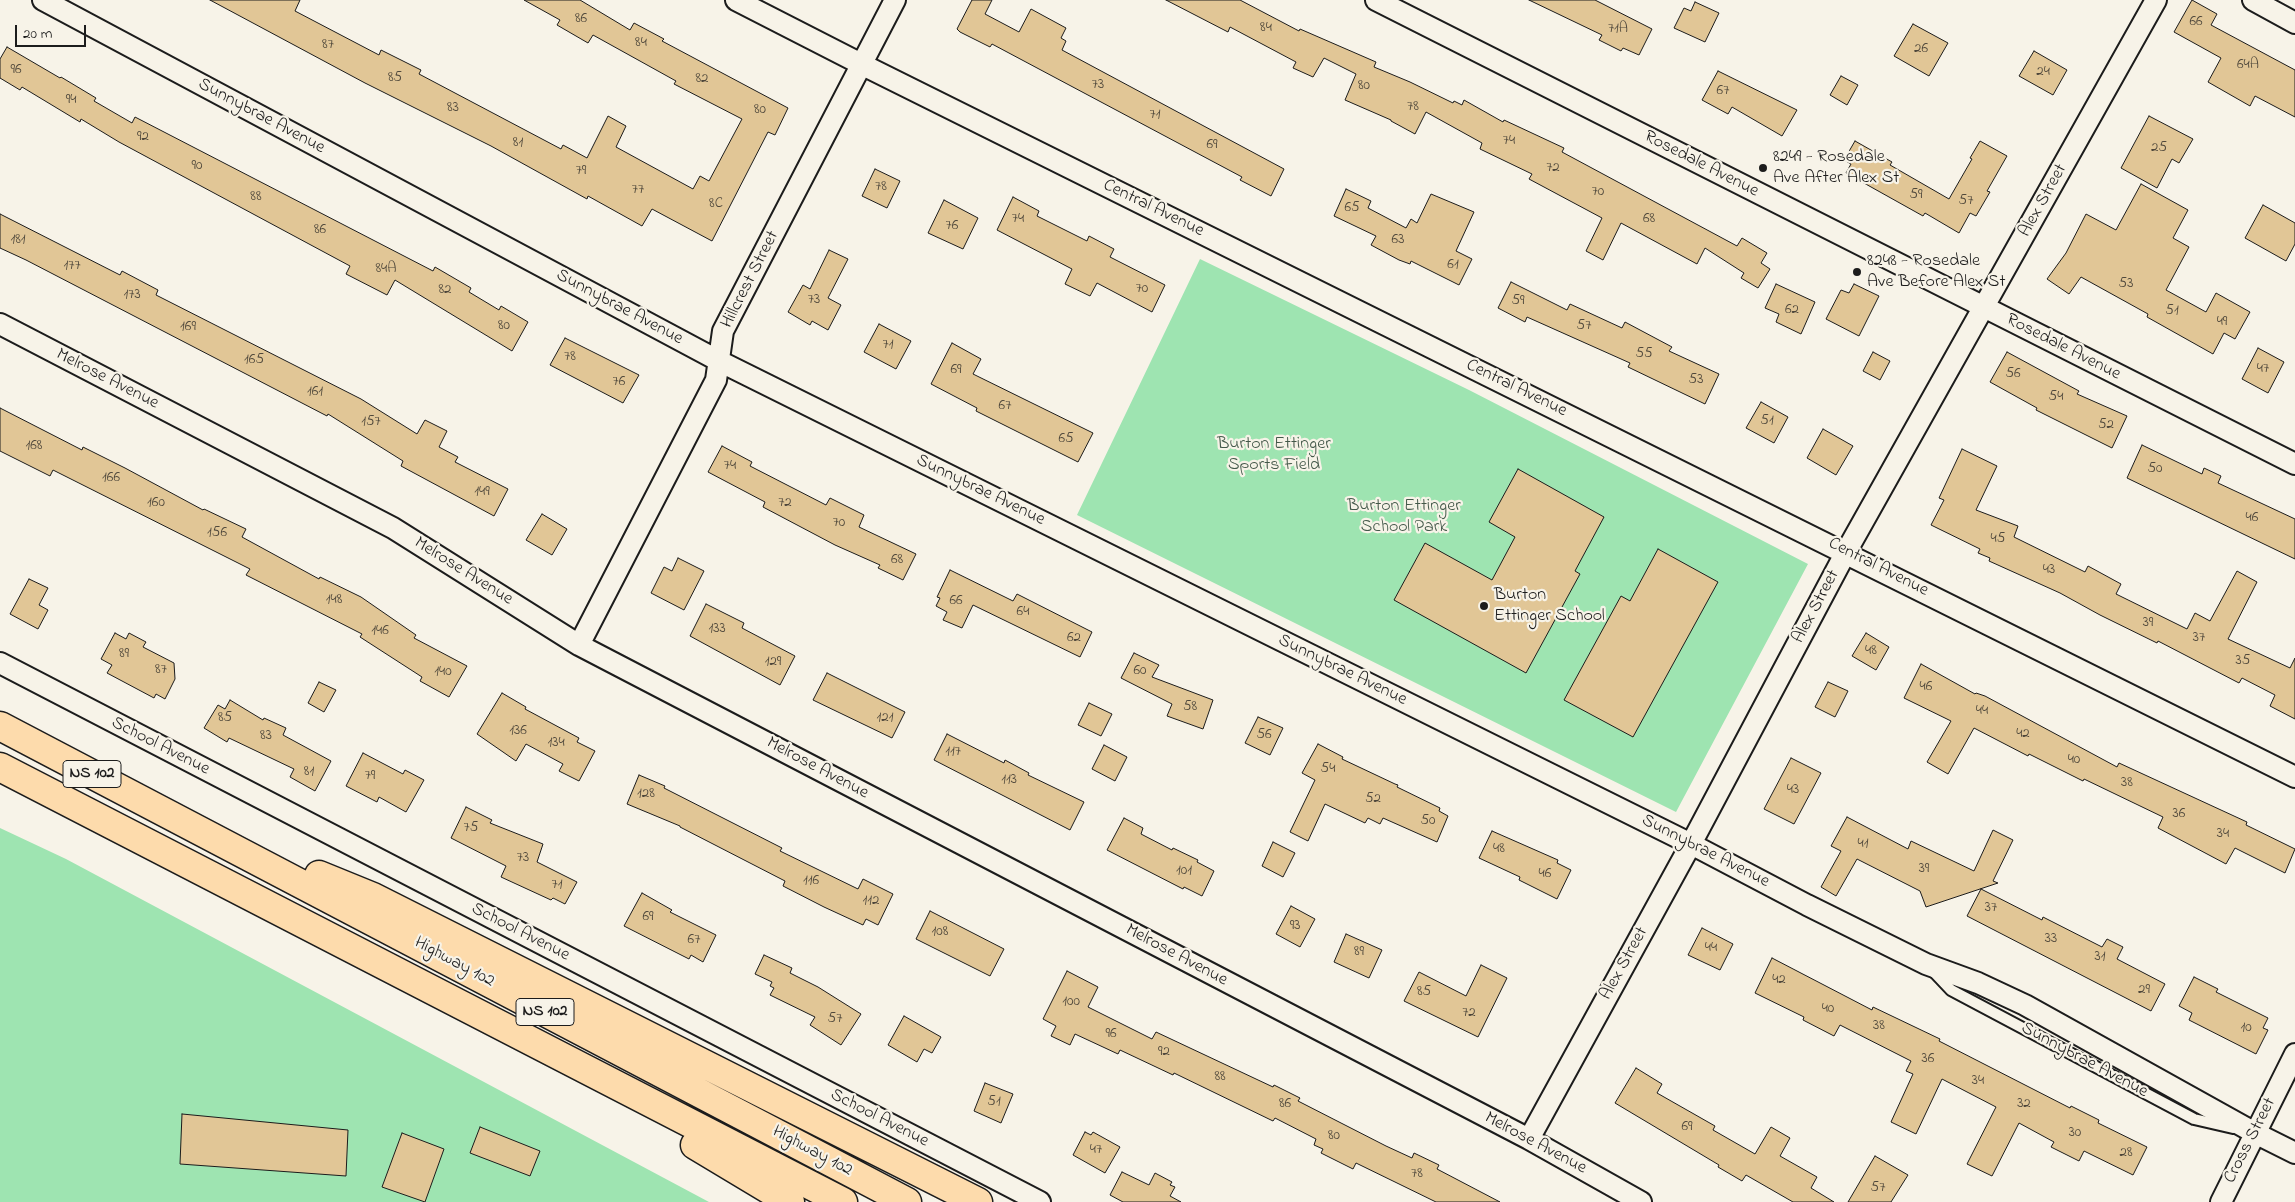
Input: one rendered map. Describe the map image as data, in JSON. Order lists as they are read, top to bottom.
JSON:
{
  "streets": {
    "highway": ["NS 102", "Highway 102"],
    "street": [
      "Sunnybrae Avenue",
      "Rosedale Avenue",
      "Alex Street",
      "Central Avenue",
      "Hillcrest Street",
      "Melrose Avenue",
      "School Avenue",
      "Cross Street"
    ]
  },
  "crossings": [
    ["Sunnybrae Avenue", "Alex Street"],
    ["Sunnybrae Avenue", "Hillcrest Street"],
    ["Sunnybrae Avenue", "Cross Street"],
    ["Rosedale Avenue", "Alex Street"],
    ["Alex Street", "Central Avenue"],
    ["Alex Street", "Melrose Avenue"],
    ["Central Avenue", "Hillcrest Street"],
    ["Hillcrest Street", "Melrose Avenue"]
  ],
  "parks": ["Burton Ettinger Sports Field", "Burton Ettinger School Park"],
  "places": ["8249 - Rosedale Ave After Alex St", "8248 - Rosedale Ave Before Alex St", "Burton Ettinger School"],
  "house_numbers": [
    "86",
    "66",
    "84",
    "71A",
    "84",
    "87",
    "26",
    "64A",
    "96",
    "24",
    "85",
    "82",
    "73",
    "80",
    "67",
    "94",
    "78",
    "83",
    "80",
    "71",
    "92",
    "74",
    "81",
    "69",
    "25",
    "90",
    "72",
    "79",
    "78",
    "77",
    "70",
    "59",
    "88",
    "57",
    "8C",
    "65",
    "74",
    "68",
    "76",
    "86",
    "181",
    "63",
    "61",
    "177",
    "84A",
    "53",
    "70",
    "82",
    "173",
    "73",
    "59",
    "62",
    "51",
    "49",
    "80",
    "57",
    "169",
    "71",
    "55",
    "78",
    "165",
    "47",
    "69",
    "56",
    "53",
    "76",
    "161",
    "54",
    "67",
    "51",
    "157",
    "52",
    "65",
    "168",
    "74",
    "50",
    "166",
    "149",
    "160",
    "72",
    "46",
    "70",
    "156",
    "45",
    "68",
    "43",
    "148",
    "66",
    "64",
    "39",
    "133",
    "146",
    "62",
    "37",
    "48",
    "89",
    "35",
    "129",
    "87",
    "60",
    "140",
    "46",
    "58",
    "44",
    "85",
    "121",
    "136",
    "42",
    "56",
    "83",
    "134",
    "117",
    "40",
    "54",
    "81",
    "79",
    "113",
    "38",
    "43",
    "128",
    "52",
    "36",
    "50",
    "75",
    "34",
    "41",
    "48",
    "73",
    "39",
    "101",
    "46",
    "116",
    "71",
    "112",
    "37",
    "69",
    "93",
    "108",
    "33",
    "67",
    "44",
    "89",
    "31",
    "42",
    "29",
    "85",
    "100",
    "40",
    "72",
    "57",
    "38",
    "10",
    "96",
    "92",
    "36",
    "88",
    "34",
    "51",
    "86",
    "32",
    "69",
    "30",
    "80",
    "47",
    "28",
    "78",
    "57"
  ],
  "scale_bar": "20 m"
}
